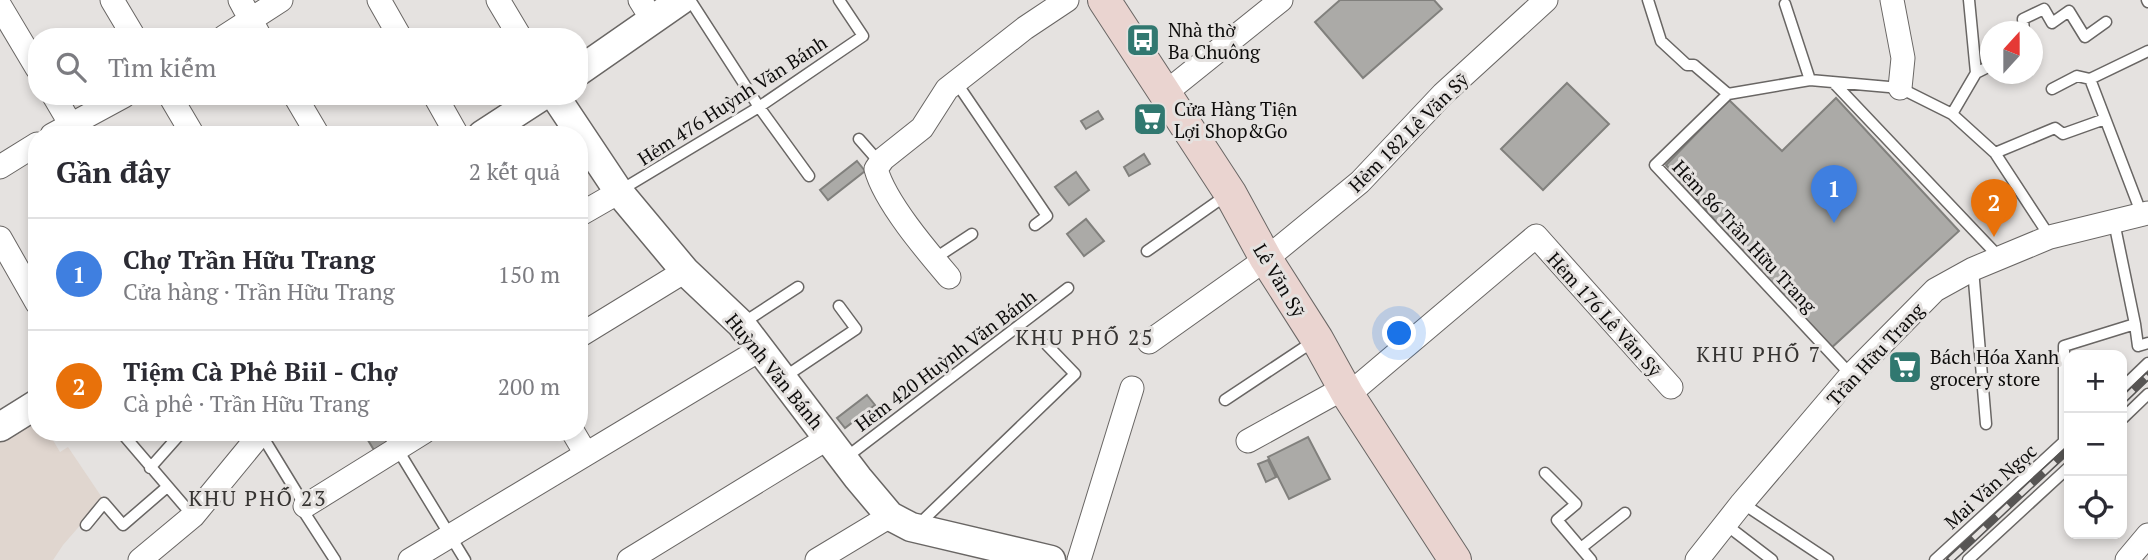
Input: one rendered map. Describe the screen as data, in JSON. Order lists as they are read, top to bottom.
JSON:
{
  "streets": {
    "main road": ["Lê Văn Sỹ"],
    "street": [
      "Hẻm 182 Lê Văn Sỹ",
      "Hẻm 176 Lê Văn Sỹ",
      "Trần Hữu Trang",
      "Huỳnh Văn Bánh"
    ],
    "lane": [
      "Hẻm 476 Huỳnh Văn Bánh",
      "Hẻm 86 Trần Hữu Trang",
      "Hẻm 420 Huỳnh Văn Bánh",
      "Mai Văn Ngọc"
    ]
  },
  "crossings": [
    ["Hẻm 476 Huỳnh Văn Bánh", "Huỳnh Văn Bánh"],
    ["Hẻm 182 Lê Văn Sỹ", "Lê Văn Sỹ"],
    ["Hẻm 86 Trần Hữu Trang", "Trần Hữu Trang"],
    ["Lê Văn Sỹ", "Hẻm 176 Lê Văn Sỹ"],
    ["Hẻm 420 Huỳnh Văn Bánh", "Huỳnh Văn Bánh"]
  ],
  "districts": ["KHU PHỐ 25", "KHU PHỐ 7", "KHU PHỐ 23"],
  "places": {
    "bus stop": ["Nhà thờ Ba Chuông"],
    "supermarket": ["Cửa Hàng Tiện Lợi Shop&Go", "Bách Hóa Xanh grocery store"]
  },
  "north": "top",
  "page": {
    "search": "Tìm kiếm",
    "heading": ["Gần đây", "2 kết quả"],
    "pins": ["1", "2"],
    "list": [
      {
        "mark": "1",
        "name": "Chợ Trần Hữu Trang",
        "note": "Cửa hàng · Trần Hữu Trang",
        "value": "150 m"
      },
      {
        "mark": "2",
        "name": "Tiệm Cà Phê Biil - Chợ",
        "note": "Cà phê · Trần Hữu Trang",
        "value": "200 m"
      }
    ],
    "map_buttons": ["+", "−"]
  }
}
